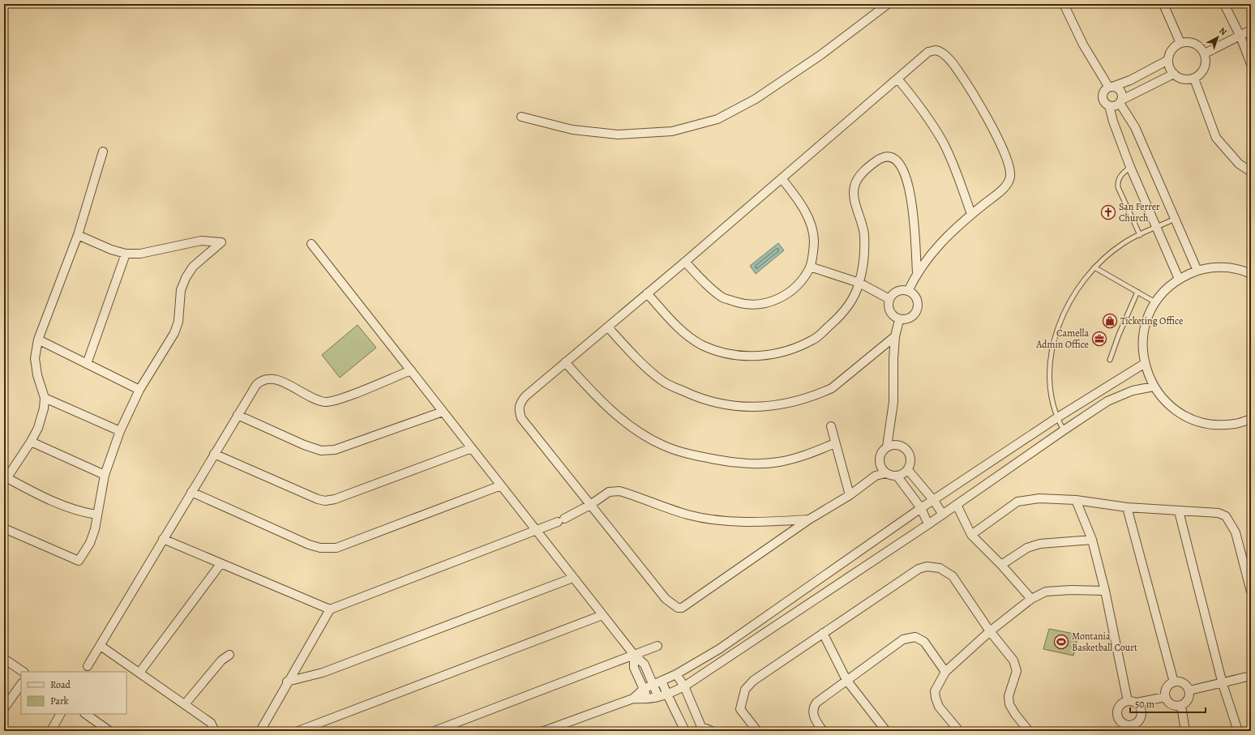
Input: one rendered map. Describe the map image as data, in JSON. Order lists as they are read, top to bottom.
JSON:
{
  "places": {
    "church": ["San Ferrer Church"],
    "shop": ["Ticketing Office"],
    "office": ["Camella Admin Office"],
    "sports": ["Montania Basketball Court"]
  },
  "legend": ["Road", "Park"],
  "scale_bar": "50 m",
  "north": "top right"
}
